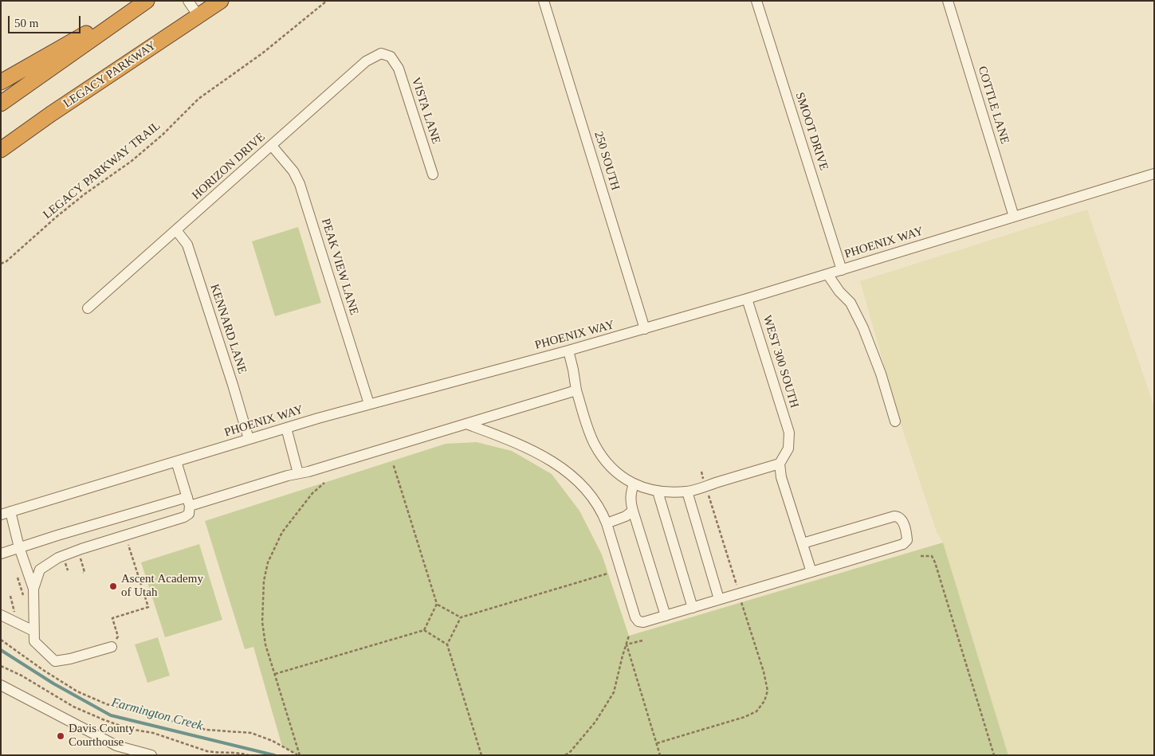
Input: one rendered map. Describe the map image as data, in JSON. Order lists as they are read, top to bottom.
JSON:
{
  "streets": {
    "highway": ["LEGACY PARKWAY"],
    "street": [
      "COTTLE LANE",
      "VISTA LANE",
      "SMOOT DRIVE",
      "250 SOUTH",
      "HORIZON DRIVE",
      "PHOENIX WAY",
      "PEAK VIEW LANE",
      "KENNARD LANE",
      "WEST 300 SOUTH"
    ],
    "path": ["LEGACY PARKWAY TRAIL"]
  },
  "crossings": [
    ["COTTLE LANE", "PHOENIX WAY"],
    ["VISTA LANE", "HORIZON DRIVE"],
    ["SMOOT DRIVE", "PHOENIX WAY"],
    ["250 SOUTH", "PHOENIX WAY"],
    ["HORIZON DRIVE", "PEAK VIEW LANE"],
    ["HORIZON DRIVE", "KENNARD LANE"],
    ["PHOENIX WAY", "PEAK VIEW LANE"],
    ["PHOENIX WAY", "KENNARD LANE"],
    ["PHOENIX WAY", "WEST 300 SOUTH"]
  ],
  "water": ["Farmington Creek"],
  "places": ["Ascent Academy of Utah", "Davis County Courthouse"],
  "scale_bar": "50 m"
}
